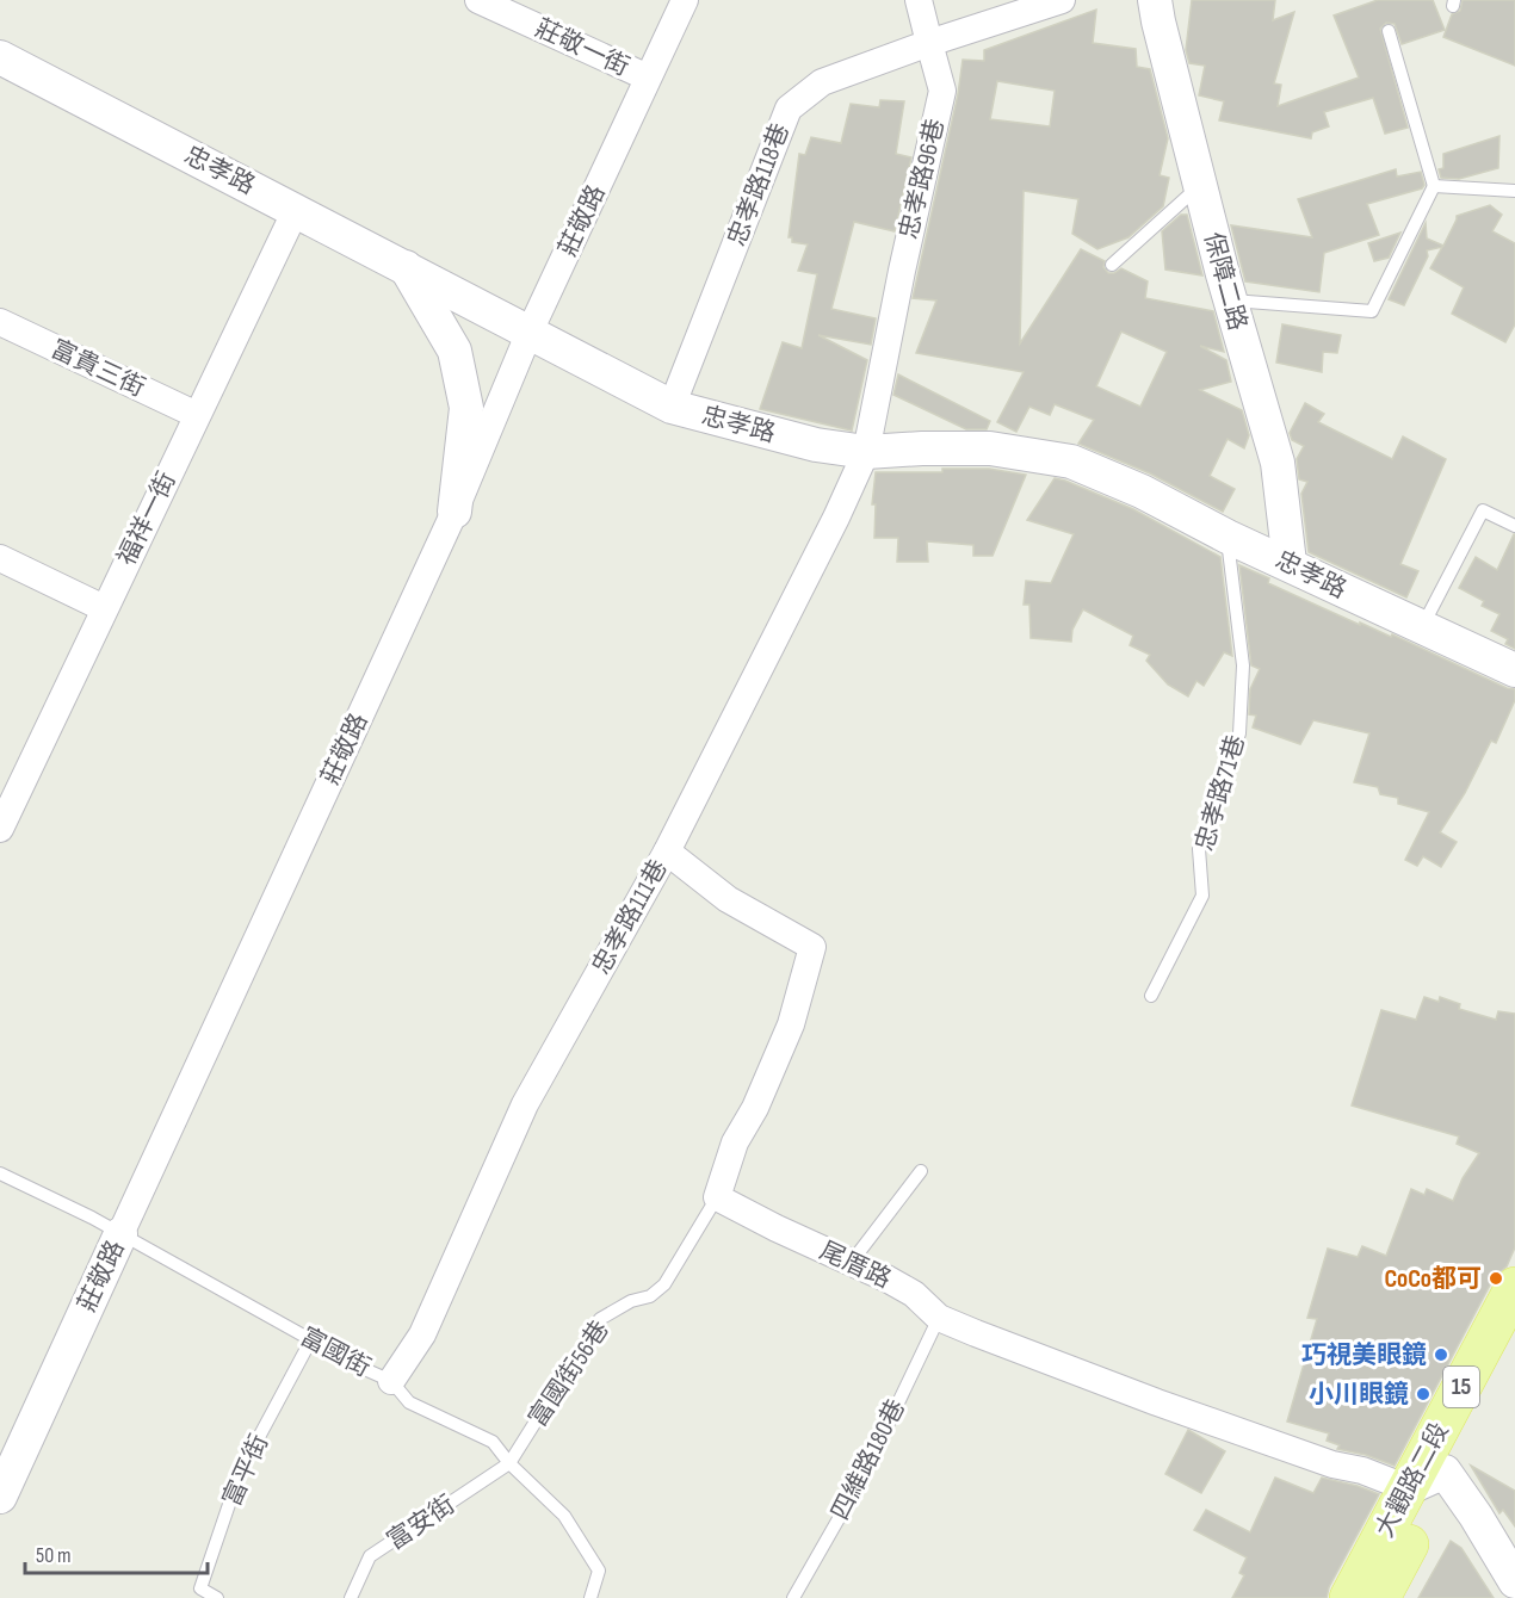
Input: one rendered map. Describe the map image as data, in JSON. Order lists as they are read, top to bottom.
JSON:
{
  "streets": {
    "main road": ["15", "大觀路二段"],
    "street": [
      "莊敬一街",
      "忠孝路",
      "忠孝路96巷",
      "忠孝路118巷",
      "莊敬路",
      "保障二路",
      "富貴三街",
      "福祥一街",
      "忠孝路111巷",
      "尾厝路"
    ],
    "lane": [
      "忠孝路71巷",
      "富國街",
      "富國街56巷",
      "四維路180巷",
      "富平街",
      "富安街"
    ]
  },
  "crossings": [
    ["莊敬一街", "莊敬路"],
    ["忠孝路", "忠孝路96巷"],
    ["忠孝路", "忠孝路118巷"],
    ["忠孝路", "莊敬路"],
    ["忠孝路", "保障二路"],
    ["忠孝路", "福祥一街"],
    ["忠孝路", "忠孝路71巷"],
    ["忠孝路", "忠孝路111巷"],
    ["忠孝路96巷", "忠孝路118巷"],
    ["忠孝路96巷", "忠孝路111巷"],
    ["莊敬路", "富國街"],
    ["富貴三街", "福祥一街"],
    ["忠孝路111巷", "富國街"],
    ["尾厝路", "富國街56巷"],
    ["尾厝路", "四維路180巷"],
    ["尾厝路", "大觀路二段"],
    ["富國街", "富國街56巷"],
    ["富國街", "富平街"],
    ["富國街", "富安街"],
    ["富國街56巷", "富安街"]
  ],
  "places": ["CoCo都可", "巧視美眼鏡", "小川眼鏡"],
  "scale_bar": "50 m"
}
